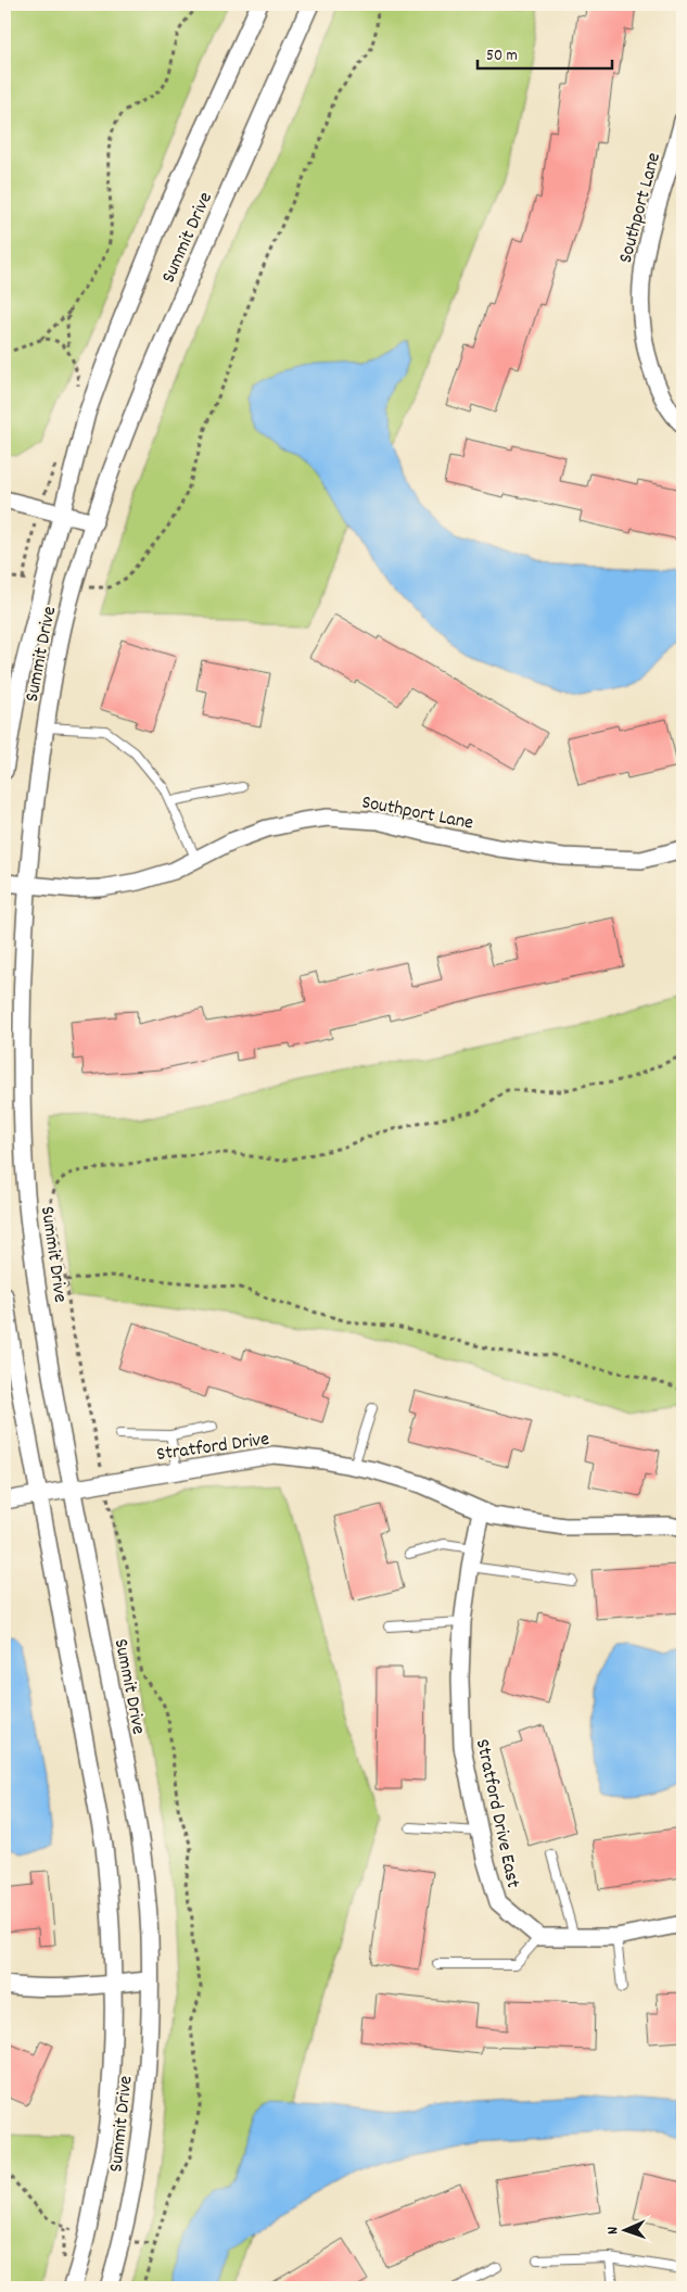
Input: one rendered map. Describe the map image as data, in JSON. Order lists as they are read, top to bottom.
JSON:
{
  "streets": {
    "street": [
      "Southport Lane",
      "Summit Drive",
      "Stratford Drive",
      "Stratford Drive East"
    ]
  },
  "crossings": [
    ["Southport Lane", "Summit Drive"],
    ["Summit Drive", "Stratford Drive"],
    ["Stratford Drive", "Stratford Drive East"]
  ],
  "scale_bar": "50 m",
  "north": "left"
}
